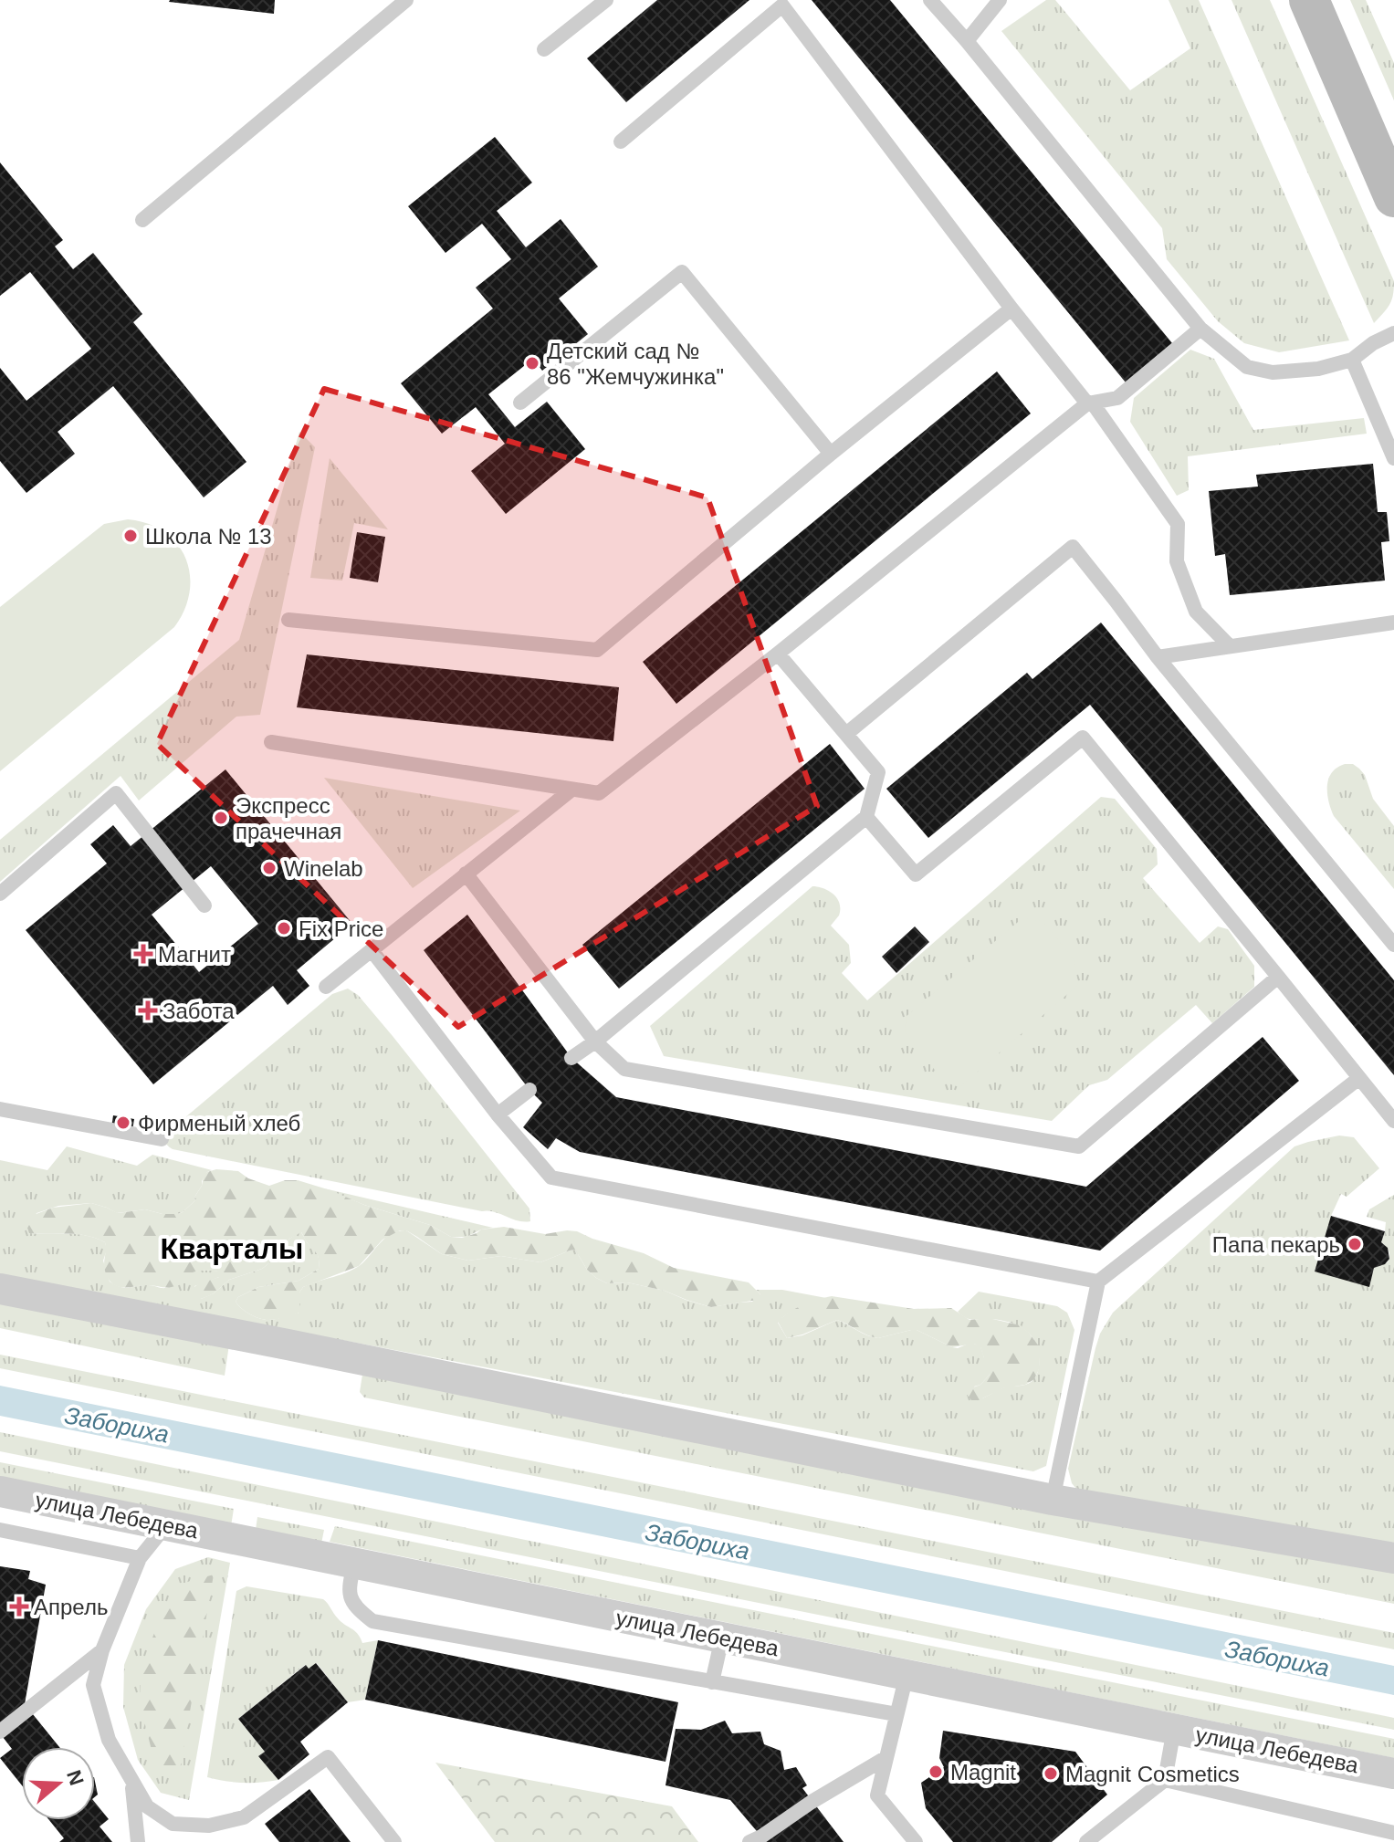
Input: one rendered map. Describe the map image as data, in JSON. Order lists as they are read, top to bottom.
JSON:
{
  "streets": {
    "street": ["улица Лебедева"]
  },
  "districts": ["Кварталы"],
  "water": ["Забориха"],
  "places": {
    "other": [
      "Детский сад № 86 \"Жемчужинка\"",
      "Школа № 13",
      "Экспресс прачечная",
      "Winelab",
      "Fix Price",
      "Фирменый хлеб",
      "Папа пекарь",
      "Magnit",
      "Magnit Cosmetics"
    ],
    "health": ["Магнит", "Забота", "Апрель"]
  },
  "north": "right"
}
